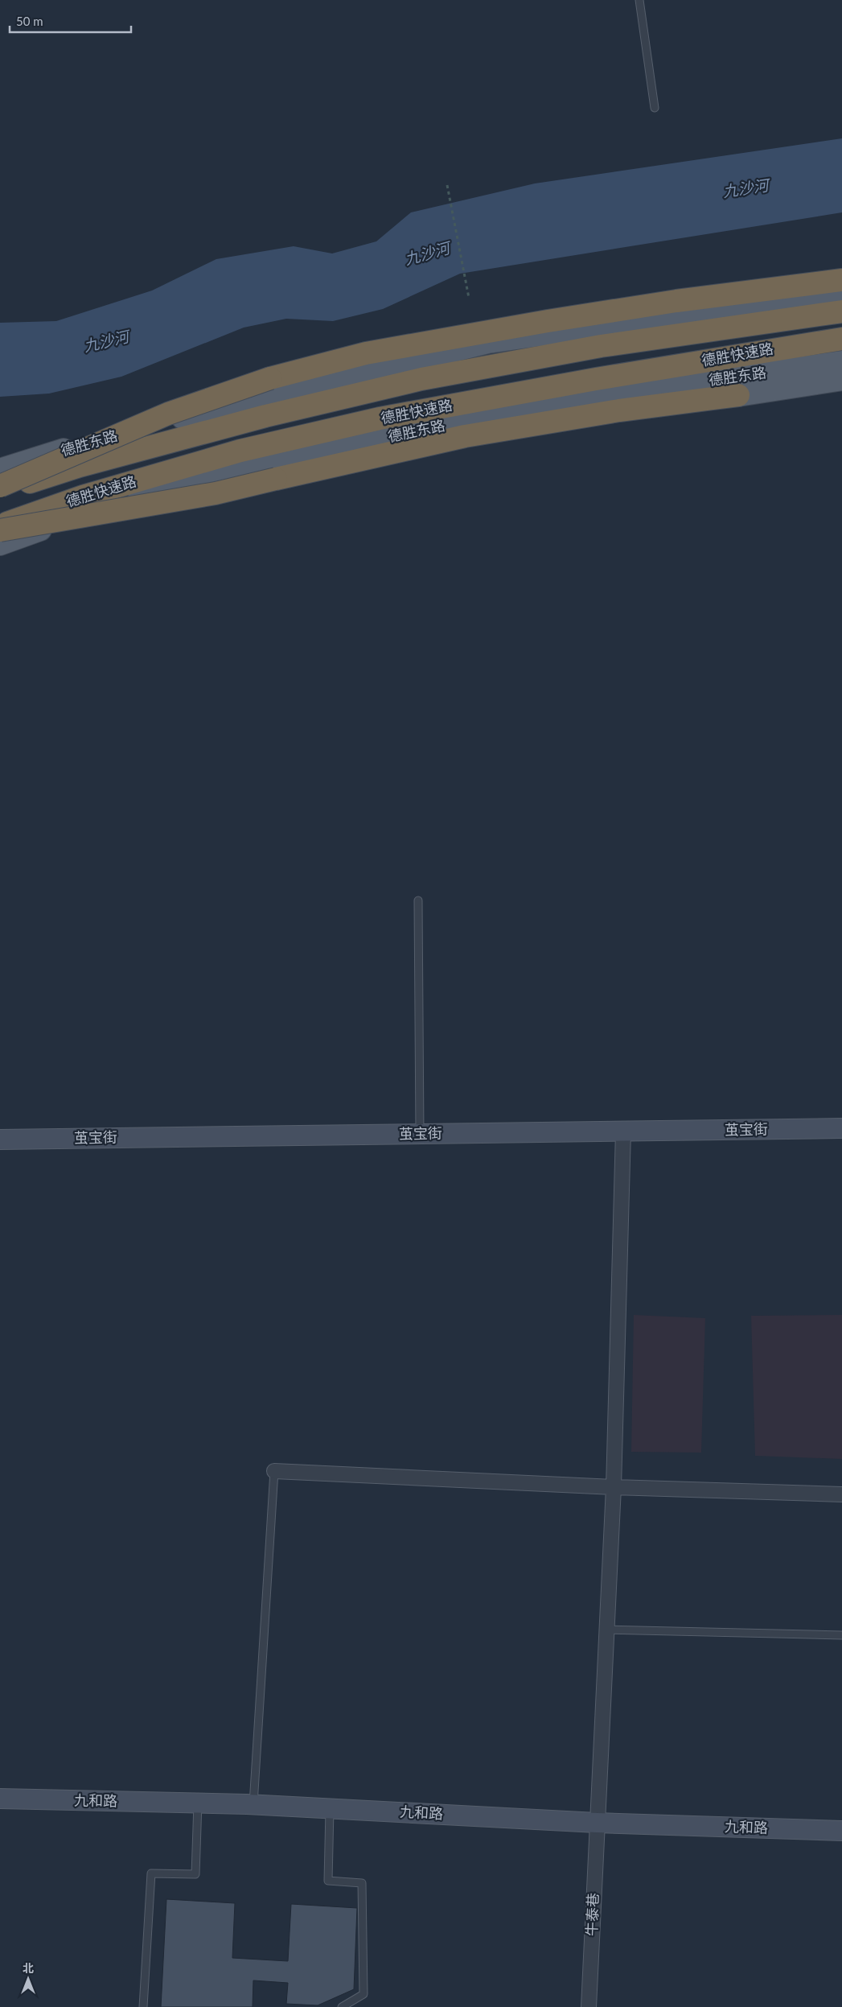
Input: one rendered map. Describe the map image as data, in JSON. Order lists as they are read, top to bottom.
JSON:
{
  "streets": {
    "highway": ["德胜快速路"],
    "main road": ["德胜东路"],
    "street": ["茧宝街", "九和路", "牛泰巷"]
  },
  "crossings": [
    ["茧宝街", "牛泰巷"],
    ["九和路", "牛泰巷"]
  ],
  "water": ["九沙河"],
  "scale_bar": "50 m",
  "north": "top"
}
